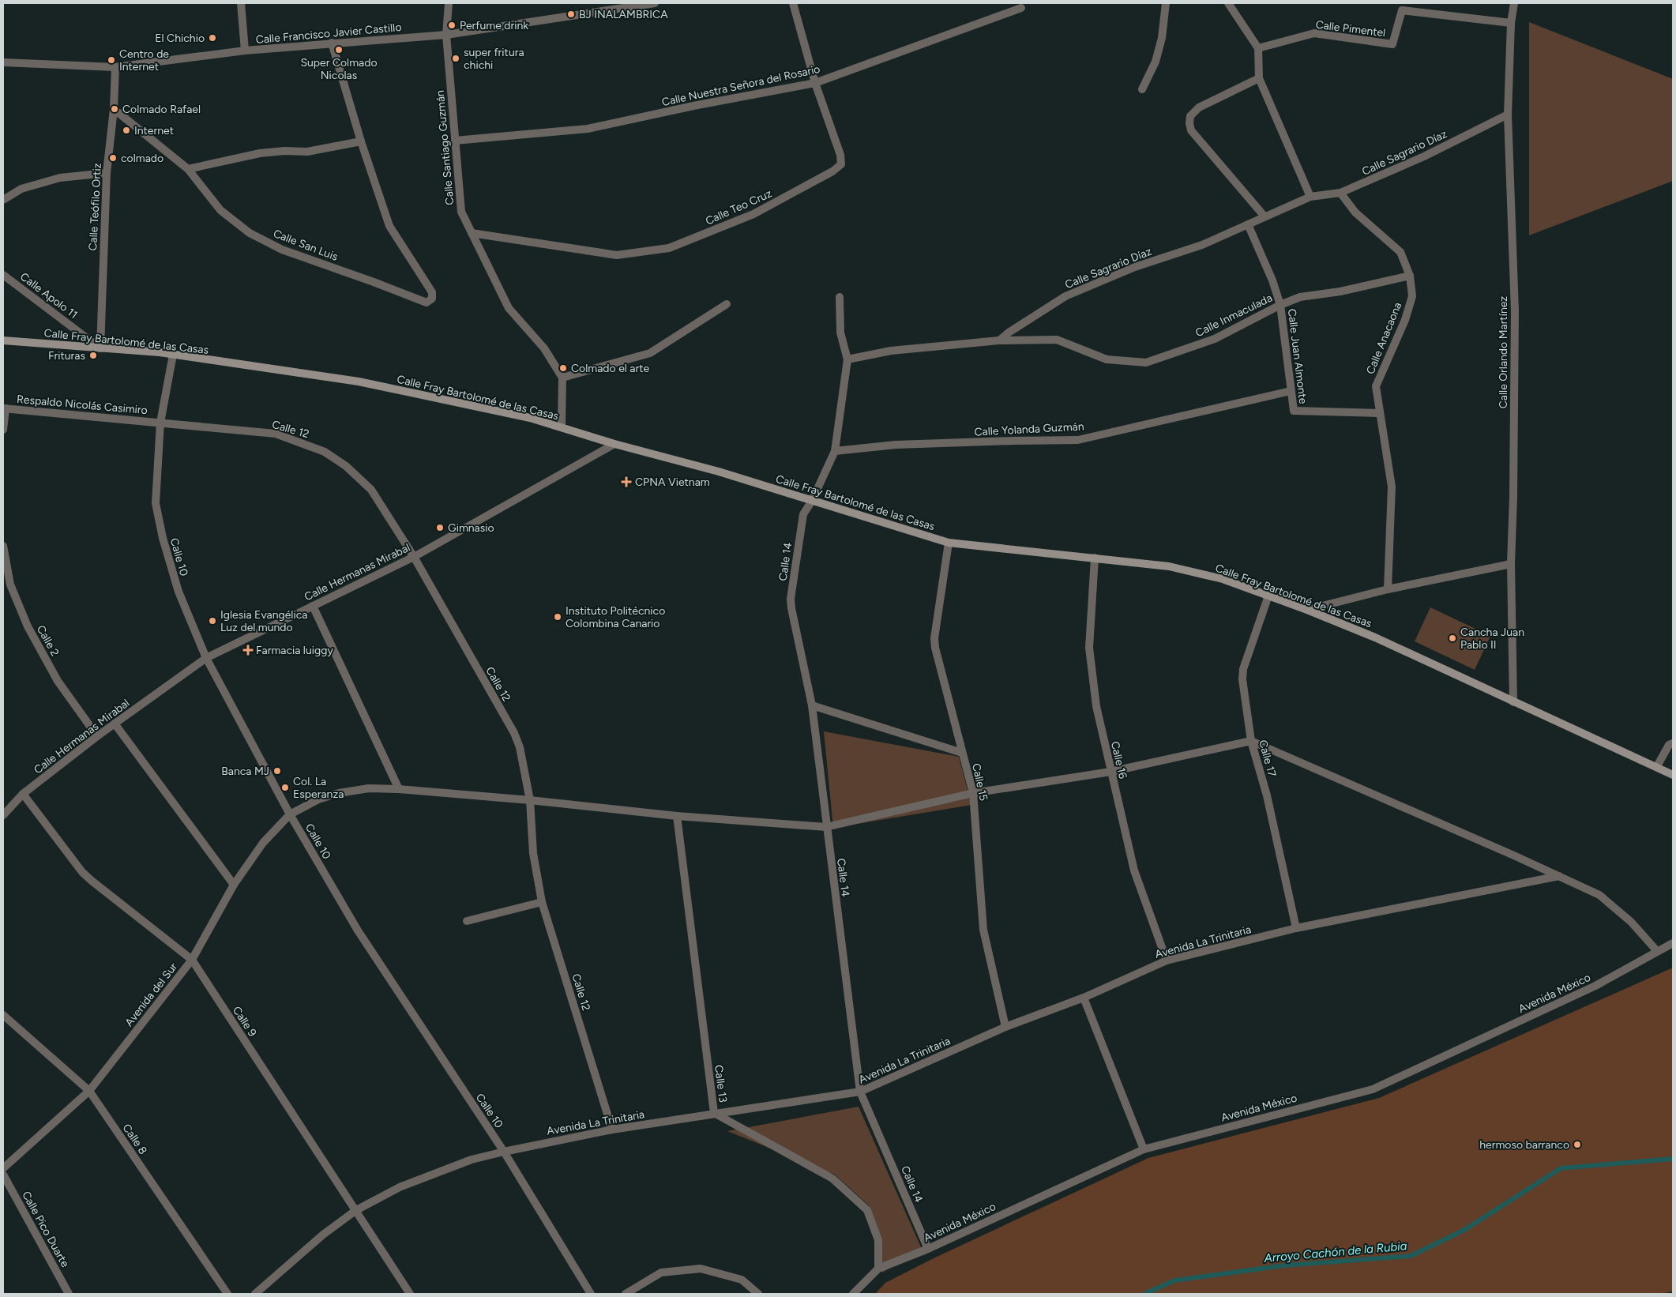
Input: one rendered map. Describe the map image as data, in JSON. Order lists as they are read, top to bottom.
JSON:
{
  "streets": {
    "main road": ["Calle Fray Bartolomé de las Casas"],
    "street": [
      "Calle Pimentel",
      "Calle Francisco Javier Castillo",
      "Calle Nuestra Señora del Rosario",
      "Calle Santiago Guzmán",
      "Calle Sagrario Díaz",
      "Calle Teófilo Ortiz",
      "Calle Teo Cruz",
      "Calle San Luis",
      "Calle Apolo 11",
      "Calle Inmaculada",
      "Calle Anacaona",
      "Calle Orlando Martínez",
      "Calle Juan Almonte",
      "Respaldo Nicolás Casimiro",
      "Calle 12",
      "Calle Yolanda Guzmán",
      "Calle 10",
      "Calle 14",
      "Calle Hermanas Mirabal",
      "Calle 2",
      "Calle 17",
      "Calle 16",
      "Calle 15",
      "Avenida La Trinitaria",
      "Avenida México",
      "Avenida del Sur",
      "Calle 9",
      "Calle 13",
      "Calle 8",
      "Calle Pico Duarte"
    ]
  },
  "crossings": [
    ["Calle Pimentel", "Calle Orlando Martínez"],
    ["Calle Francisco Javier Castillo", "Calle Santiago Guzmán"],
    ["Calle Francisco Javier Castillo", "Calle Teófilo Ortiz"],
    ["Calle Nuestra Señora del Rosario", "Calle Santiago Guzmán"],
    ["Calle Nuestra Señora del Rosario", "Calle Teo Cruz"],
    ["Calle Santiago Guzmán", "Calle Teo Cruz"],
    ["Calle Sagrario Díaz", "Calle Inmaculada"],
    ["Calle Sagrario Díaz", "Calle Anacaona"],
    ["Calle Sagrario Díaz", "Calle Orlando Martínez"],
    ["Calle Sagrario Díaz", "Calle Juan Almonte"],
    ["Calle Teófilo Ortiz", "Calle San Luis"],
    ["Calle Teófilo Ortiz", "Calle Apolo 11"],
    ["Calle Teófilo Ortiz", "Calle Fray Bartolomé de las Casas"],
    ["Calle Apolo 11", "Calle Fray Bartolomé de las Casas"],
    ["Calle Inmaculada", "Calle Anacaona"],
    ["Calle Inmaculada", "Calle Juan Almonte"],
    ["Calle Anacaona", "Calle Juan Almonte"],
    ["Calle Fray Bartolomé de las Casas", "Calle Orlando Martínez"],
    ["Calle Fray Bartolomé de las Casas", "Calle 10"],
    ["Calle Fray Bartolomé de las Casas", "Calle 14"],
    ["Calle Fray Bartolomé de las Casas", "Calle Hermanas Mirabal"],
    ["Calle Fray Bartolomé de las Casas", "Calle 17"],
    ["Calle Fray Bartolomé de las Casas", "Calle 16"],
    ["Calle Fray Bartolomé de las Casas", "Calle 15"],
    ["Calle Juan Almonte", "Calle Yolanda Guzmán"],
    ["Respaldo Nicolás Casimiro", "Calle 12"],
    ["Respaldo Nicolás Casimiro", "Calle 10"],
    ["Calle 12", "Calle 10"],
    ["Calle 12", "Calle Hermanas Mirabal"],
    ["Calle 12", "Avenida La Trinitaria"],
    ["Calle 12", "Avenida del Sur"],
    ["Calle 10", "Calle Hermanas Mirabal"],
    ["Calle 10", "Avenida La Trinitaria"],
    ["Calle 10", "Avenida del Sur"],
    ["Calle 14", "Avenida La Trinitaria"],
    ["Calle 14", "Avenida México"],
    ["Calle 14", "Avenida del Sur"],
    ["Calle Hermanas Mirabal", "Calle 2"],
    ["Calle Hermanas Mirabal", "Calle 9"],
    ["Calle 17", "Avenida La Trinitaria"],
    ["Calle 17", "Avenida del Sur"],
    ["Calle 16", "Avenida La Trinitaria"],
    ["Calle 16", "Avenida del Sur"],
    ["Calle 15", "Avenida La Trinitaria"],
    ["Calle 15", "Avenida del Sur"],
    ["Avenida La Trinitaria", "Calle 9"],
    ["Avenida La Trinitaria", "Calle 13"],
    ["Avenida México", "Calle 13"],
    ["Avenida del Sur", "Calle 9"],
    ["Avenida del Sur", "Calle 13"],
    ["Avenida del Sur", "Calle 8"]
  ],
  "water": ["Arroyo Cachón de la Rubia"],
  "places": {
    "other": [
      "BJ INALAMBRICA",
      "Perfume drink",
      "El Chichio",
      "Super Colmado Nicolas",
      "super fritura chichi",
      "Centro de Internet",
      "Colmado Rafael",
      "Internet",
      "colmado",
      "Frituras",
      "Colmado el arte",
      "Gimnasio",
      "Instituto Politécnico Colombina Canario",
      "Iglesia Evangélica Luz del mundo",
      "Cancha Juan Pablo II",
      "Banca MJ",
      "Col. La Esperanza",
      "hermoso barranco"
    ],
    "health": ["CPNA Vietnam", "Farmacia luiggy"]
  }
}
